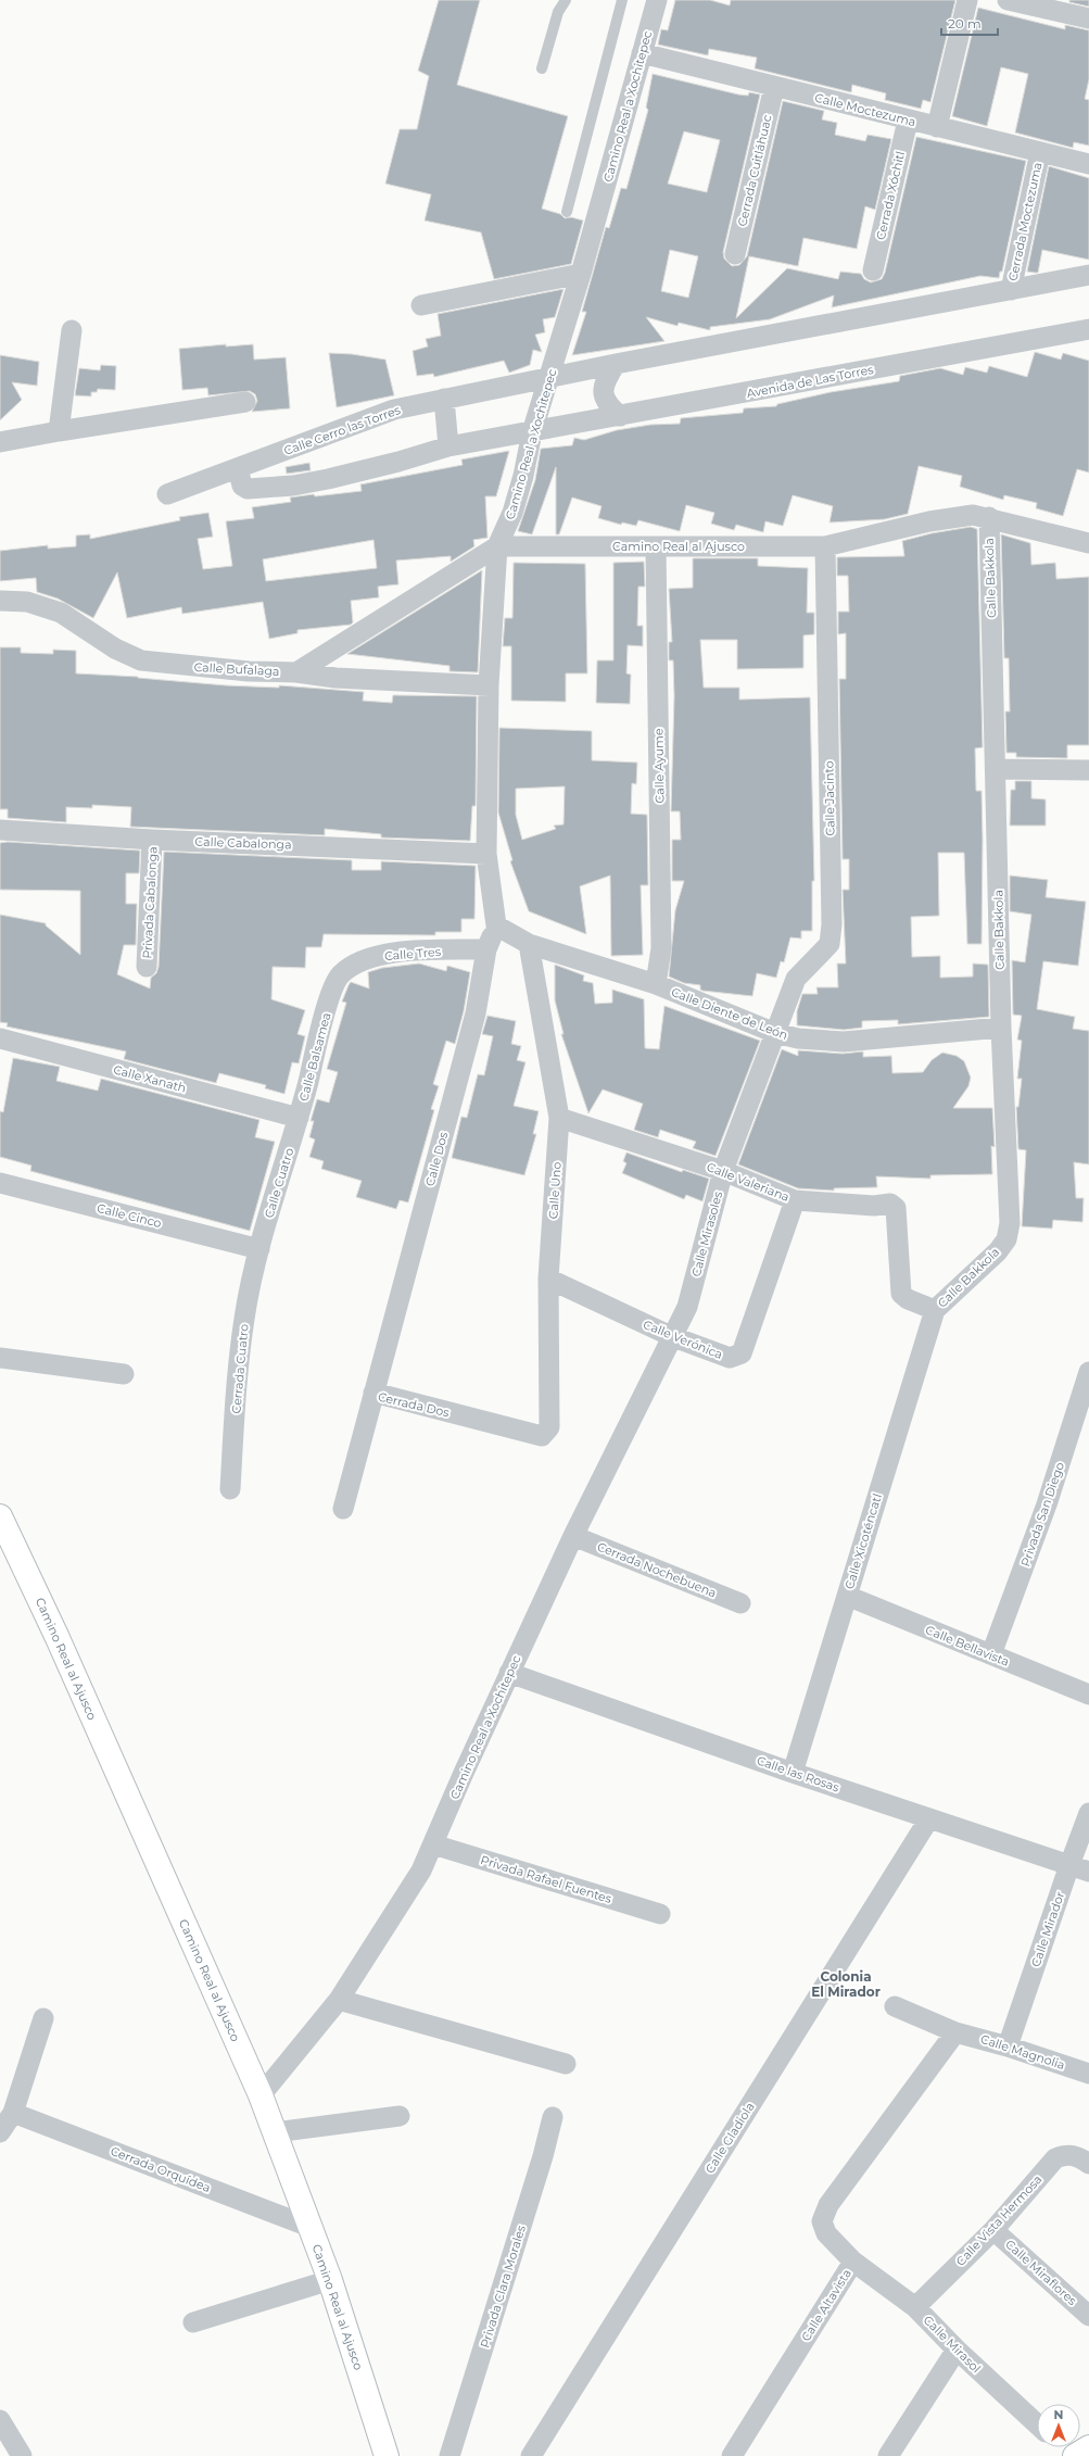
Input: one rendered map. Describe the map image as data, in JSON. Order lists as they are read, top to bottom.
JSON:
{
  "streets": {
    "street": [
      "Camino Real a Xochitepec",
      "Calle Moctezuma",
      "Cerrada Cuitláhuac",
      "Cerrada Xóchitl",
      "Cerrada Moctezuma",
      "Avenida de Las Torres",
      "Calle Cerro las Torres",
      "Camino Real al Ajusco",
      "Calle Bakkola",
      "Calle Bufalaga",
      "Calle Ayume",
      "Calle Jacinto",
      "Calle Cabalonga",
      "Privada Cabalonga",
      "Calle Tres",
      "Calle Diente de León",
      "Calle Balsamea",
      "Calle Xanath",
      "Calle Dos",
      "Calle Valeriana",
      "Calle Cuatro",
      "Calle Uno",
      "Calle Cinco",
      "Calle Mirasoles",
      "Calle Verónica",
      "Cerrada Cuatro",
      "Cerrada Dos",
      "Privada San Diego",
      "Calle Xicoténcatl",
      "Cerrada Nochebuena",
      "Calle Bellavista",
      "Calle las Rosas",
      "Privada Rafael Fuentes",
      "Calle Mirador",
      "Calle Magnolia",
      "Calle Gladiola",
      "Cerrada Orquídea",
      "Calle Vista Hermosa",
      "Calle Miraflores",
      "Privada Clara Morales",
      "Calle Altavista",
      "Calle Mirasol"
    ]
  },
  "crossings": [
    ["Camino Real a Xochitepec", "Calle Moctezuma"],
    ["Camino Real a Xochitepec", "Avenida de Las Torres"],
    ["Camino Real a Xochitepec", "Calle Cerro las Torres"],
    ["Camino Real a Xochitepec", "Camino Real al Ajusco"],
    ["Camino Real a Xochitepec", "Calle Bufalaga"],
    ["Camino Real a Xochitepec", "Calle Cabalonga"],
    ["Camino Real a Xochitepec", "Calle Diente de León"],
    ["Camino Real a Xochitepec", "Calle Dos"],
    ["Camino Real a Xochitepec", "Calle Mirasoles"],
    ["Camino Real a Xochitepec", "Calle Verónica"],
    ["Camino Real a Xochitepec", "Cerrada Nochebuena"],
    ["Camino Real a Xochitepec", "Calle las Rosas"],
    ["Camino Real a Xochitepec", "Privada Rafael Fuentes"],
    ["Calle Moctezuma", "Cerrada Cuitláhuac"],
    ["Calle Moctezuma", "Cerrada Xóchitl"],
    ["Calle Moctezuma", "Cerrada Moctezuma"],
    ["Camino Real al Ajusco", "Calle Bakkola"],
    ["Camino Real al Ajusco", "Calle Ayume"],
    ["Camino Real al Ajusco", "Calle Jacinto"],
    ["Camino Real al Ajusco", "Cerrada Orquídea"],
    ["Calle Bakkola", "Calle Diente de León"],
    ["Calle Bakkola", "Calle Valeriana"],
    ["Calle Bakkola", "Calle Xicoténcatl"],
    ["Calle Ayume", "Calle Diente de León"],
    ["Calle Jacinto", "Calle Diente de León"],
    ["Calle Jacinto", "Calle Mirasoles"],
    ["Calle Cabalonga", "Privada Cabalonga"],
    ["Calle Tres", "Calle Balsamea"],
    ["Calle Tres", "Calle Dos"],
    ["Calle Diente de León", "Calle Dos"],
    ["Calle Diente de León", "Calle Uno"],
    ["Calle Diente de León", "Calle Mirasoles"],
    ["Calle Balsamea", "Calle Xanath"],
    ["Calle Balsamea", "Calle Cuatro"],
    ["Calle Xanath", "Calle Cuatro"],
    ["Calle Dos", "Cerrada Dos"],
    ["Calle Valeriana", "Calle Uno"],
    ["Calle Valeriana", "Calle Mirasoles"],
    ["Calle Valeriana", "Calle Verónica"],
    ["Calle Valeriana", "Calle Xicoténcatl"],
    ["Calle Cuatro", "Calle Cinco"],
    ["Calle Cuatro", "Cerrada Cuatro"],
    ["Calle Uno", "Calle Verónica"],
    ["Calle Uno", "Cerrada Dos"],
    ["Calle Cinco", "Cerrada Cuatro"],
    ["Calle Mirasoles", "Calle Verónica"],
    ["Privada San Diego", "Calle Bellavista"],
    ["Calle Xicoténcatl", "Calle Bellavista"],
    ["Calle Xicoténcatl", "Calle las Rosas"],
    ["Calle las Rosas", "Calle Mirador"],
    ["Calle las Rosas", "Calle Gladiola"],
    ["Calle Mirador", "Calle Magnolia"],
    ["Calle Magnolia", "Calle Altavista"],
    ["Calle Vista Hermosa", "Calle Miraflores"],
    ["Calle Vista Hermosa", "Calle Mirasol"],
    ["Calle Altavista", "Calle Mirasol"]
  ],
  "districts": ["Colonia El Mirador"],
  "scale_bar": "20 m",
  "north": "top"
}
